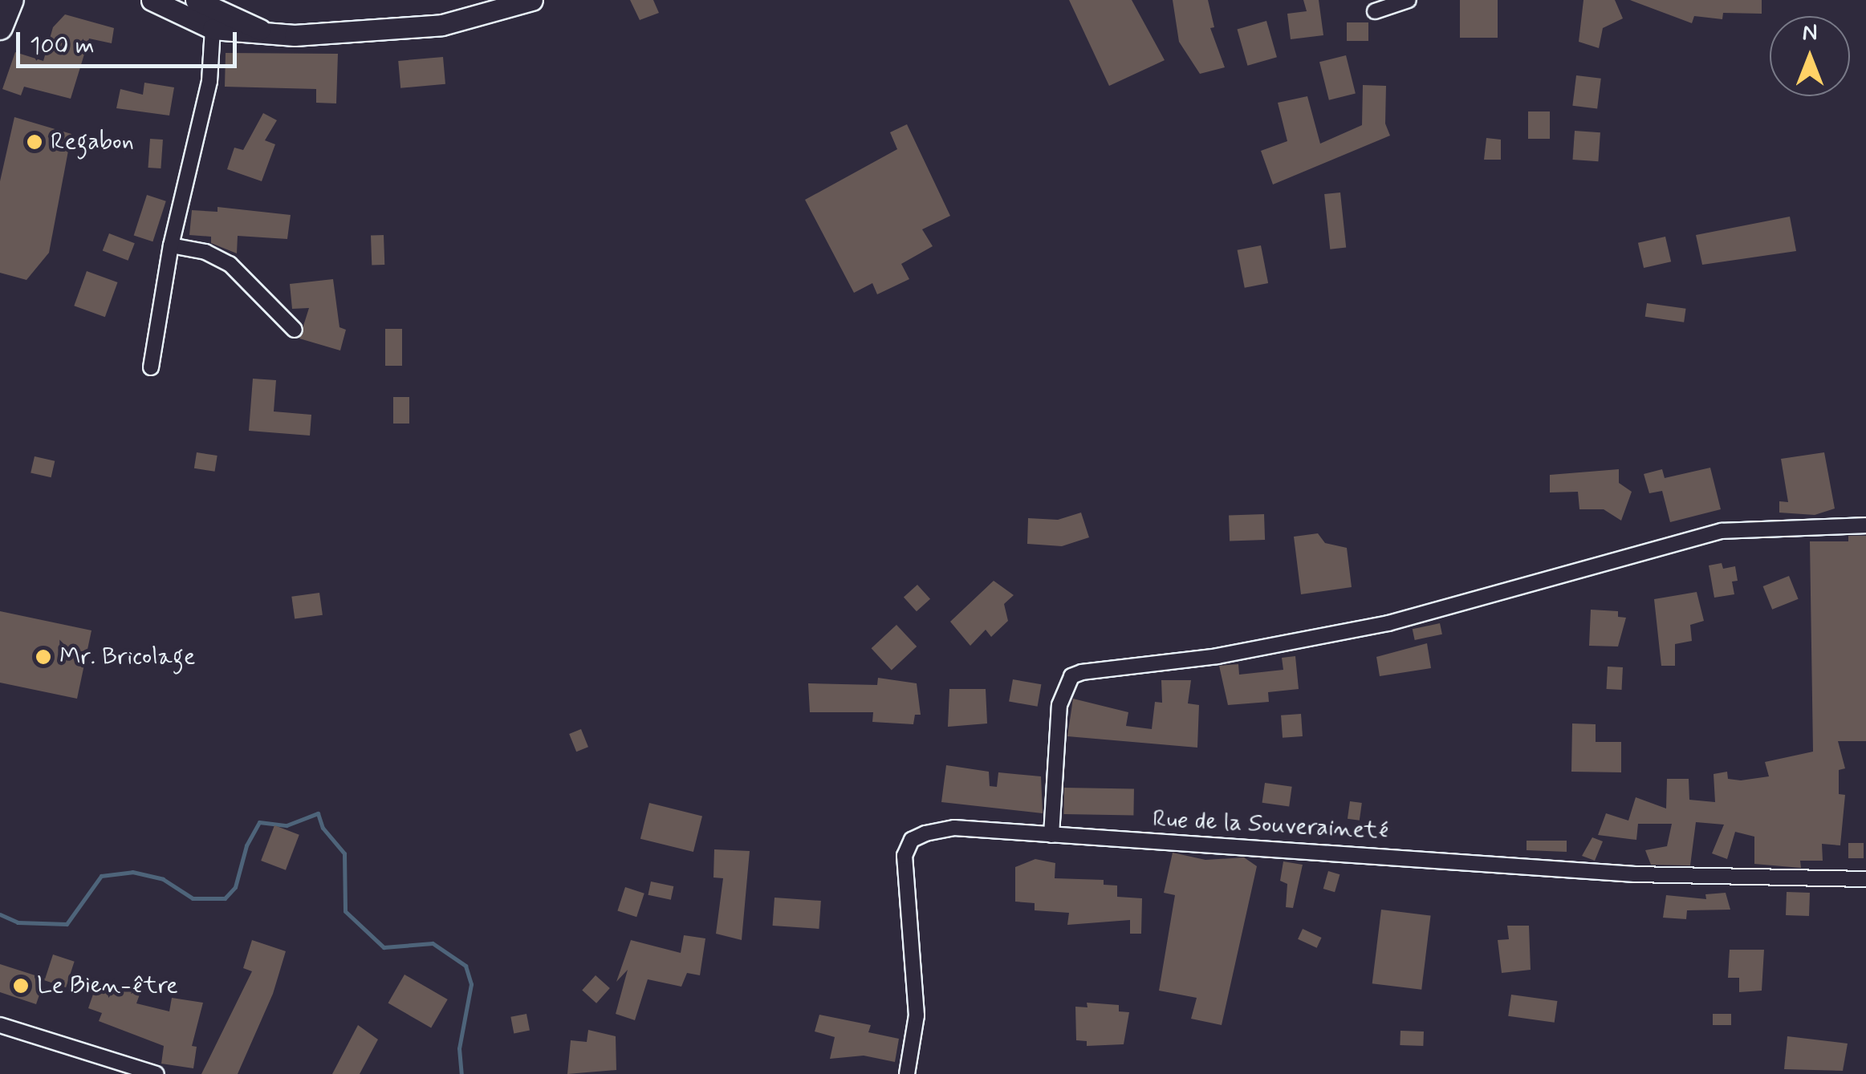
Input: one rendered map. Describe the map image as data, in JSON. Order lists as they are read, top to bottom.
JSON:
{
  "streets": {
    "street": ["Rue de la Souveraineté"]
  },
  "places": ["Regabon", "Mr. Bricolage", "Le Bien-être"],
  "scale_bar": "100 m",
  "north": "top"
}
